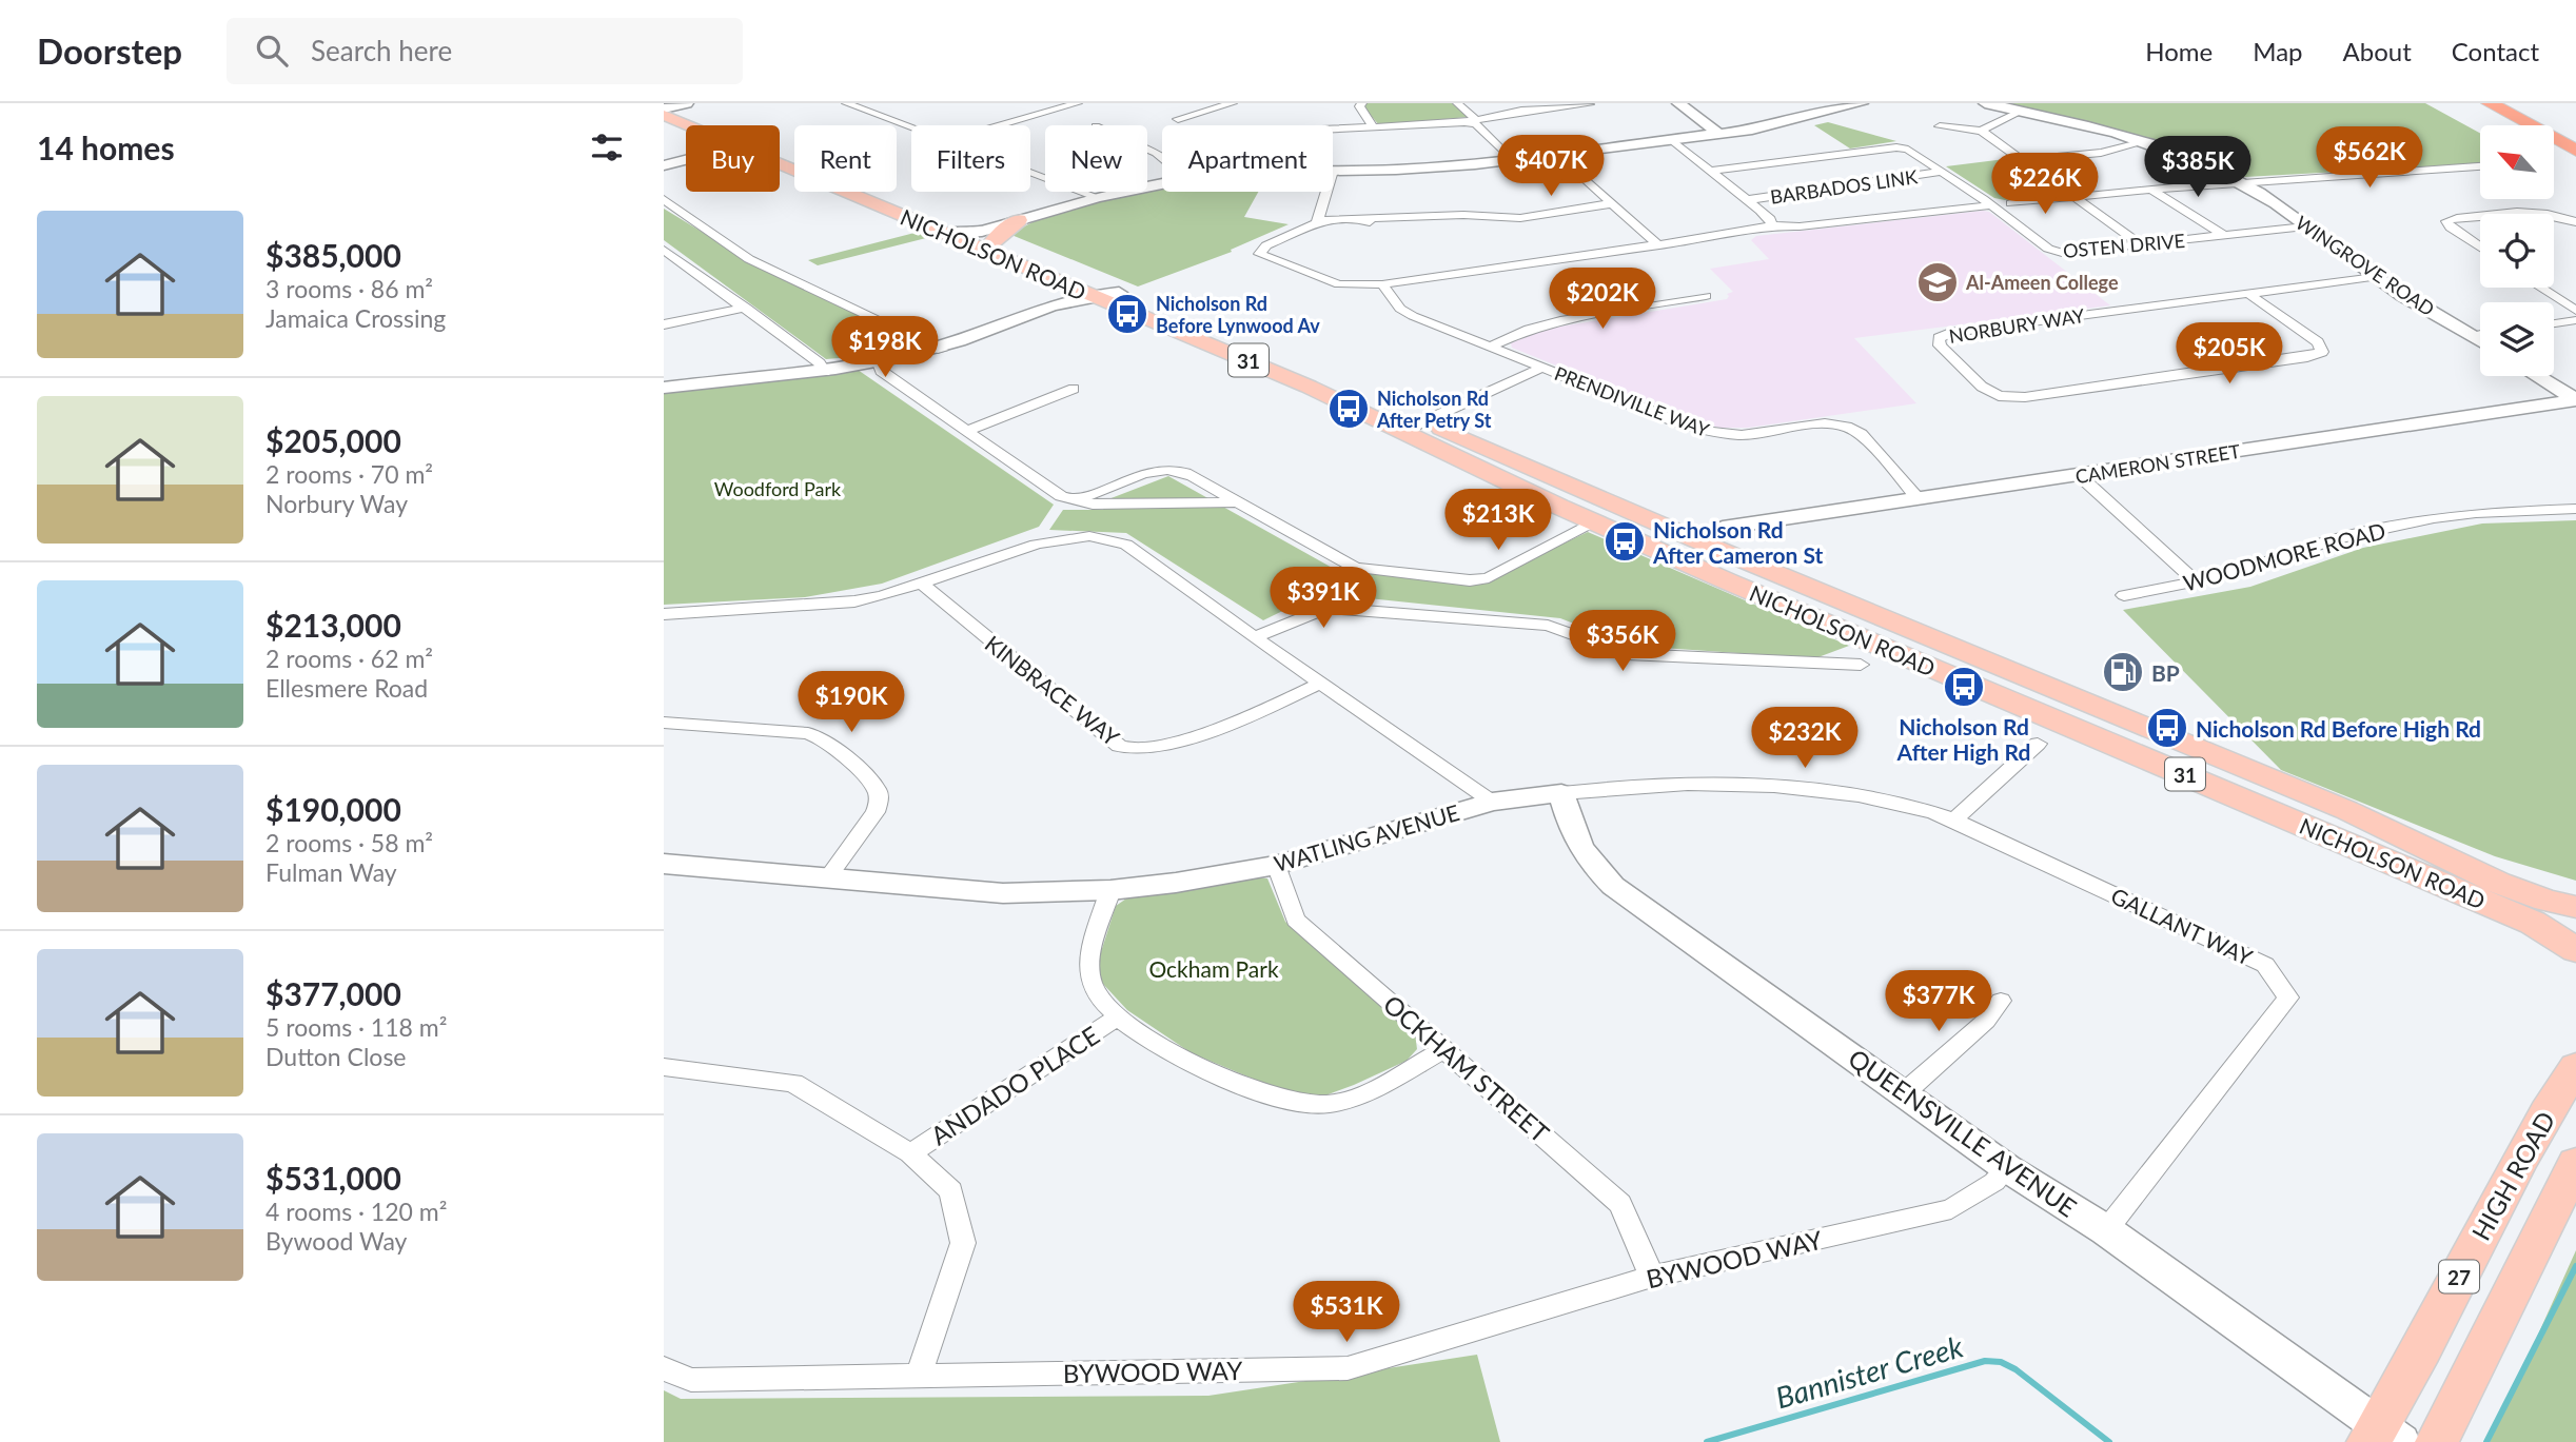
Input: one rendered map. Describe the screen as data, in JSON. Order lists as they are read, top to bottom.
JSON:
{
  "streets": {
    "main road": [
      "NICHOLSON ROAD",
      "31",
      "HIGH ROAD",
      "27"
    ],
    "street": [
      "BARBADOS LINK",
      "OSTEN DRIVE",
      "WINGROVE ROAD",
      "NORBURY WAY",
      "PRENDIVILLE WAY",
      "CAMERON STREET",
      "WOODMORE ROAD",
      "KINBRACE WAY",
      "WATLING AVENUE",
      "GALLANT WAY",
      "OCKHAM STREET",
      "ANDADO PLACE",
      "QUEENSVILLE AVENUE",
      "BYWOOD WAY"
    ]
  },
  "crossings": [
    ["BARBADOS LINK", "OSTEN DRIVE"],
    ["OSTEN DRIVE", "WINGROVE ROAD"],
    ["NICHOLSON ROAD", "CAMERON STREET"],
    ["WINGROVE ROAD", "NORBURY WAY"],
    ["PRENDIVILLE WAY", "CAMERON STREET"],
    ["WATLING AVENUE", "GALLANT WAY"],
    ["WATLING AVENUE", "OCKHAM STREET"],
    ["WATLING AVENUE", "QUEENSVILLE AVENUE"],
    ["GALLANT WAY", "QUEENSVILLE AVENUE"],
    ["OCKHAM STREET", "BYWOOD WAY"],
    ["QUEENSVILLE AVENUE", "HIGH ROAD"],
    ["QUEENSVILLE AVENUE", "BYWOOD WAY"]
  ],
  "water": ["Bannister Creek"],
  "parks": ["Woodford Park", "Ockham Park"],
  "places": {
    "school or university": ["Al-Ameen College"],
    "bus stop": [
      "Nicholson Rd Before Lynwood Av",
      "Nicholson Rd After Petry St",
      "Nicholson Rd After Cameron St",
      "Nicholson Rd After High Rd",
      "Nicholson Rd Before High Rd"
    ],
    "fuel station": ["BP"]
  },
  "north": "top left",
  "page": {
    "header": "Doorstep",
    "search": "Search here",
    "nav": [
      "Home",
      "Map",
      "About",
      "Contact"
    ],
    "heading": "14 homes",
    "chip": [
      "Buy",
      "Rent",
      "Filters",
      "New",
      "Apartment"
    ],
    "price": [
      "$562K",
      "$407K",
      "$385K",
      "$226K",
      "$202K",
      "$198K",
      "$205K",
      "$213K",
      "$391K",
      "$356K",
      "$190K",
      "$232K",
      "$377K",
      "$531K"
    ],
    "list": [
      {
        "name": "$385,000",
        "note": "3 rooms · 86 m² · Jamaica Crossing"
      },
      {
        "name": "$205,000",
        "note": "2 rooms · 70 m² · Norbury Way"
      },
      {
        "name": "$213,000",
        "note": "2 rooms · 62 m² · Ellesmere Road"
      },
      {
        "name": "$190,000",
        "note": "2 rooms · 58 m² · Fulman Way"
      },
      {
        "name": "$377,000",
        "note": "5 rooms · 118 m² · Dutton Close"
      },
      {
        "name": "$531,000",
        "note": "4 rooms · 120 m² · Bywood Way"
      }
    ]
  }
}
